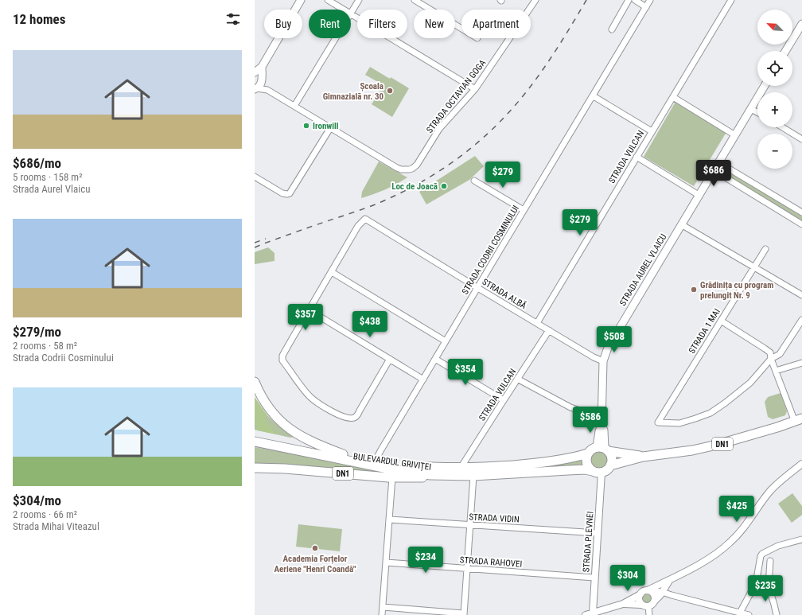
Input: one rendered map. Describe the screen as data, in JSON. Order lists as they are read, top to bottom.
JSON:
{
  "streets": {
    "main road": ["STRADA AUREL VLAICU", "DN1", "BULEVARDUL GRIVIȚEI"],
    "street": [
      "STRADA OCTAVIAN GOGA",
      "STRADA VULCAN",
      "STRADA CODRII COSMINULUI",
      "STRADA ALBĂ",
      "STRADA 1 MAI",
      "STRADA VIDIN",
      "STRADA PLEVNEI",
      "STRADA RAHOVEI"
    ]
  },
  "crossings": [
    ["STRADA VULCAN", "STRADA ALBĂ"],
    ["STRADA VULCAN", "BULEVARDUL GRIVIȚEI"],
    ["STRADA CODRII COSMINULUI", "STRADA ALBĂ"],
    ["STRADA CODRII COSMINULUI", "BULEVARDUL GRIVIȚEI"],
    ["STRADA AUREL VLAICU", "STRADA ALBĂ"],
    ["STRADA AUREL VLAICU", "DN1"],
    ["STRADA AUREL VLAICU", "BULEVARDUL GRIVIȚEI"],
    ["STRADA AUREL VLAICU", "STRADA PLEVNEI"],
    ["DN1", "BULEVARDUL GRIVIȚEI"],
    ["DN1", "STRADA PLEVNEI"],
    ["BULEVARDUL GRIVIȚEI", "STRADA PLEVNEI"],
    ["STRADA VIDIN", "STRADA PLEVNEI"],
    ["STRADA PLEVNEI", "STRADA RAHOVEI"]
  ],
  "places": [
    "Școala Gimnazială nr. 30",
    "Ironwill",
    "Loc de Joacă",
    "Grădinița cu program prelungit Nr. 9",
    "Academia Forțelor Aeriene \"Henri Coandă\""
  ],
  "north": "top left",
  "page": {
    "heading": "12 homes",
    "map_buttons": ["+", "−"],
    "chip": [
      "Buy",
      "Rent",
      "Filters",
      "New",
      "Apartment"
    ],
    "list": [
      {
        "name": "$686/mo",
        "note": "5 rooms · 158 m² · Strada Aurel Vlaicu"
      },
      {
        "name": "$279/mo",
        "note": "2 rooms · 58 m² · Strada Codrii Cosminului"
      },
      {
        "name": "$304/mo",
        "note": "2 rooms · 66 m² · Strada Mihai Viteazul"
      }
    ],
    "price": [
      "$686",
      "$279",
      "$279",
      "$357",
      "$438",
      "$508",
      "$354",
      "$586",
      "$425",
      "$234",
      "$304",
      "$235"
    ]
  }
}
